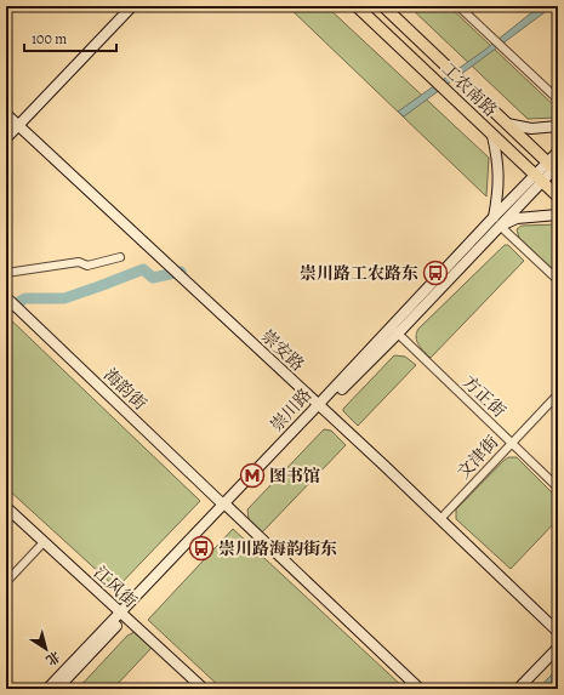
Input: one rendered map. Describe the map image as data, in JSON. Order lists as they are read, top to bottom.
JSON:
{
  "streets": {
    "main road": ["工农南路"],
    "street": [
      "崇安路",
      "海韵街",
      "方正街",
      "崇川路",
      "文津街",
      "江风街"
    ]
  },
  "crossings": [
    ["工农南路", "崇川路"],
    ["崇安路", "崇川路"],
    ["崇安路", "文津街"],
    ["海韵街", "崇川路"],
    ["方正街", "崇川路"],
    ["方正街", "文津街"],
    ["崇川路", "江风街"]
  ],
  "places": {
    "bus stop": ["崇川路工农路东", "崇川路海韵街东"],
    "metro station": ["图书馆"]
  },
  "scale_bar": "100 m",
  "north": "bottom right"
}
